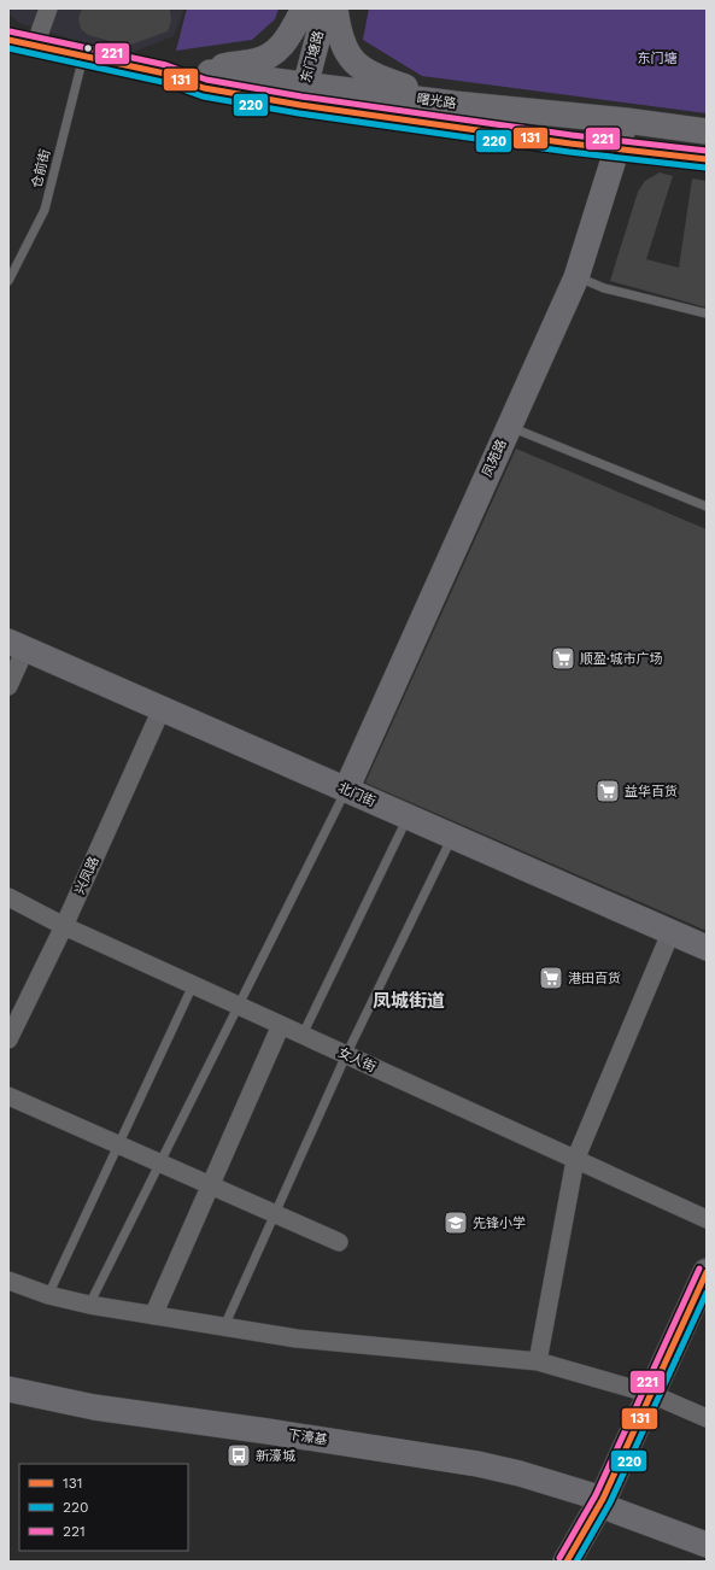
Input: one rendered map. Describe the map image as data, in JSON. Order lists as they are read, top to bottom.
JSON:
{
  "streets": {
    "street": [
      "东门塘路",
      "曙光路",
      "凤苑路",
      "北门街",
      "兴凤路",
      "女人街",
      "下濠基"
    ],
    "lane": ["仓前街"]
  },
  "crossings": [
    ["东门塘路", "曙光路"],
    ["曙光路", "仓前街"],
    ["曙光路", "凤苑路"],
    ["凤苑路", "北门街"],
    ["北门街", "兴凤路"],
    ["兴凤路", "女人街"]
  ],
  "districts": ["凤城街道"],
  "parks": ["东门塘"],
  "places": {
    "supermarket": ["顺盈·城市广场", "益华百货", "港田百货"],
    "school or university": ["先锋小学"],
    "bus stop": ["新濠城"]
  },
  "lines": ["transit line 221", "transit line 131", "transit line 220"],
  "legend": ["131", "220", "221"]
}
